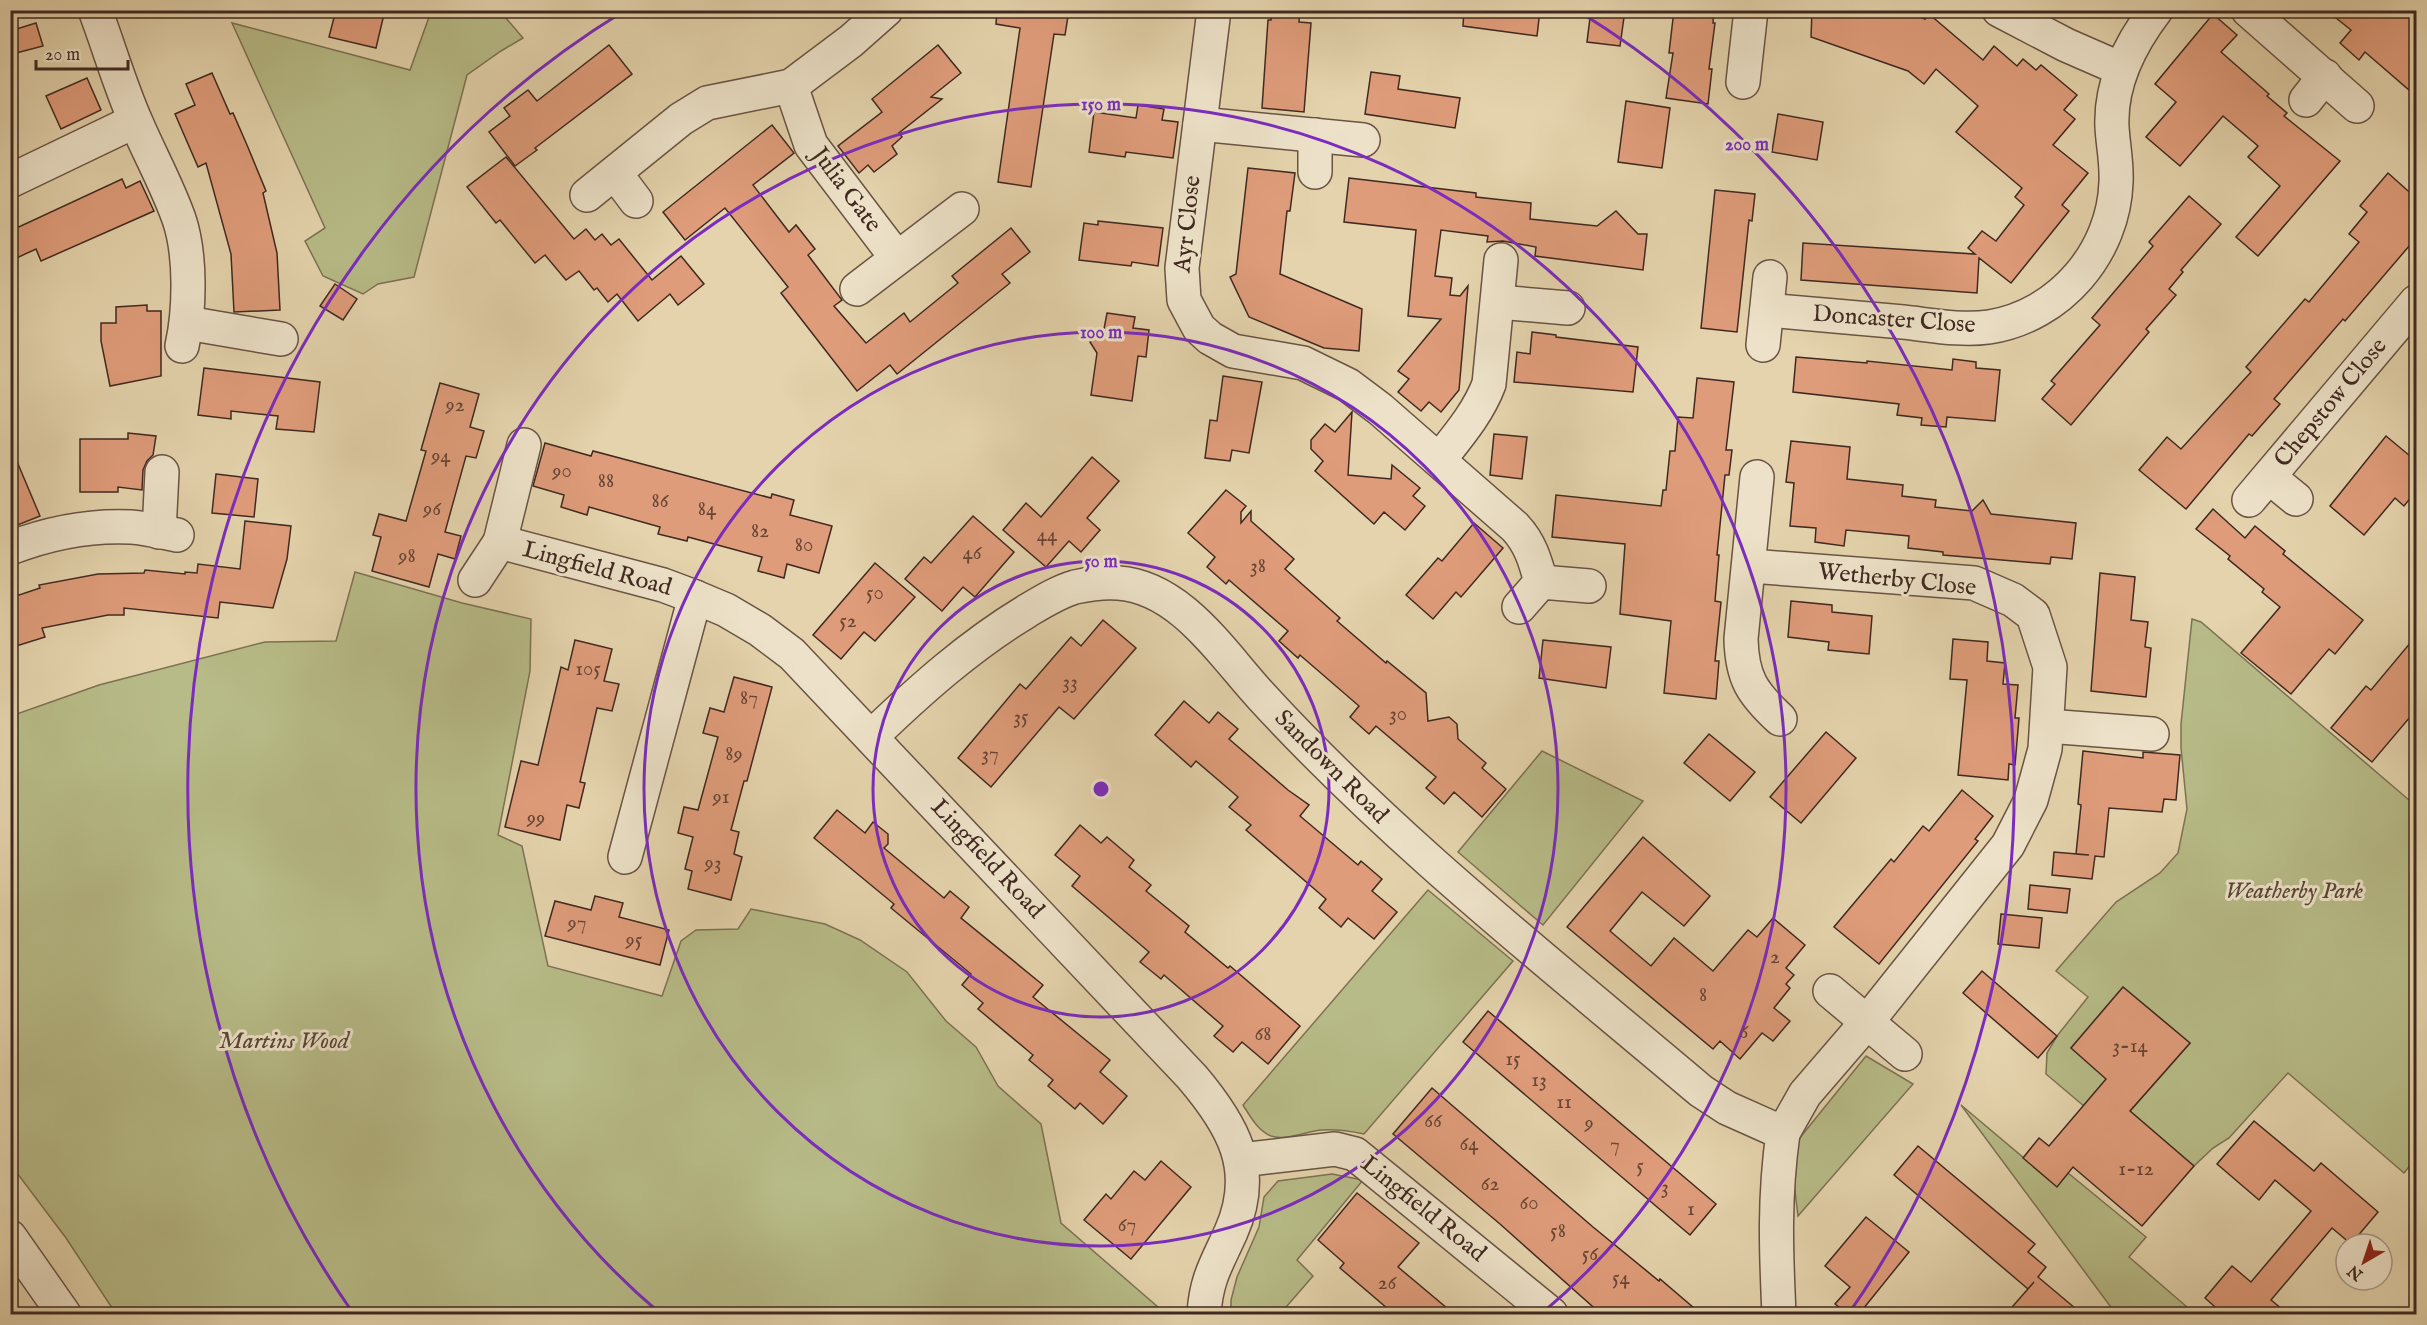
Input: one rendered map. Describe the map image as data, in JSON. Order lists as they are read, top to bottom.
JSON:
{
  "streets": {
    "street": [
      "Julia Gate",
      "Ayr Close",
      "Doncaster Close",
      "Chepstow Close",
      "Lingfield Road",
      "Wetherby Close",
      "Sandown Road"
    ]
  },
  "crossings": [
    ["Lingfield Road", "Sandown Road"]
  ],
  "parks": ["Weatherby Park", "Martins Wood"],
  "house_numbers": [
    "92",
    "94",
    "90",
    "88",
    "86",
    "96",
    "84",
    "82",
    "44",
    "80",
    "46",
    "98",
    "38",
    "50",
    "52",
    "105",
    "33",
    "87",
    "30",
    "35",
    "89",
    "37",
    "91",
    "99",
    "93",
    "97",
    "95",
    "2",
    "8",
    "6",
    "68",
    "3-14",
    "15",
    "13",
    "11",
    "66",
    "9",
    "64",
    "7",
    "5",
    "1-12",
    "62",
    "3",
    "60",
    "1",
    "67",
    "58",
    "56",
    "54",
    "26"
  ],
  "scale_bar": "20 m",
  "north": "bottom left",
  "rings": [
    "150 m",
    "200 m",
    "100 m",
    "50 m"
  ]
}
